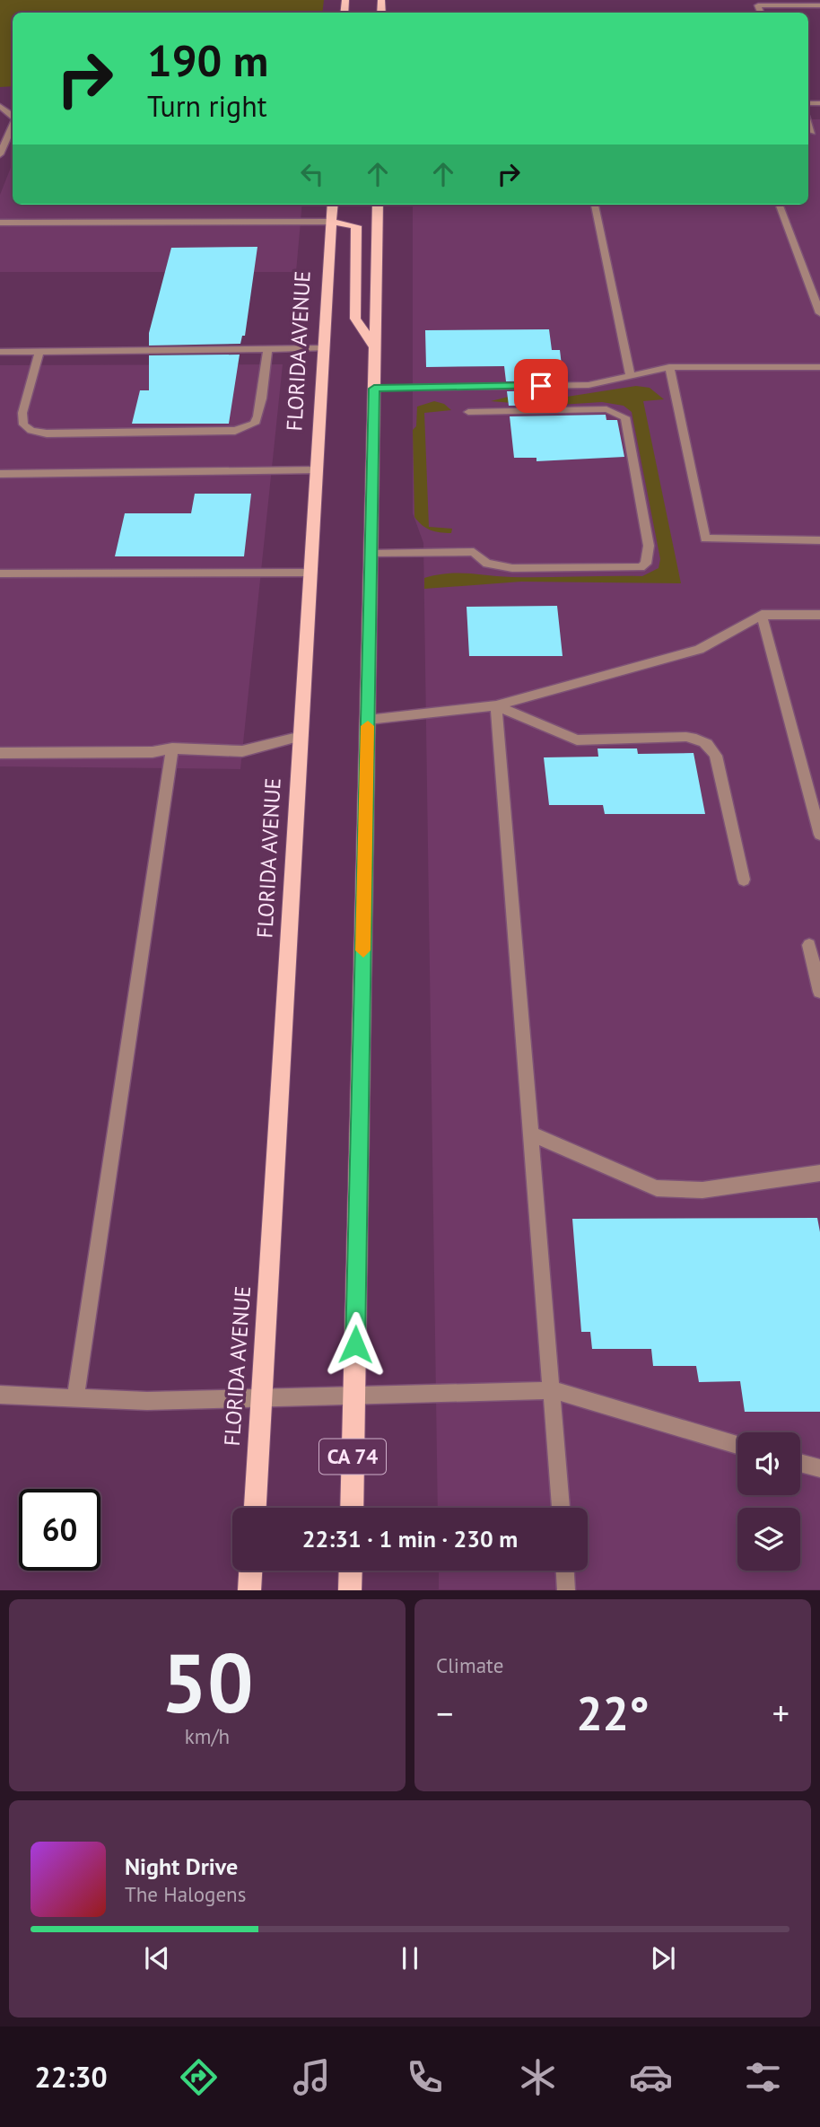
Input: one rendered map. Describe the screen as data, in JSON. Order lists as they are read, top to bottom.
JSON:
{
  "streets": {
    "main road": ["FLORIDA AVENUE", "CA 74"]
  },
  "page": {
    "turn": ["190 m", "Turn right"],
    "limit": "60",
    "trip": "22:31 · 1 min · 230 m",
    "tile": [
      ["50", "km/h"],
      "Climate"
    ],
    "heat": ["−", "22°", "+"],
    "song": ["Night Drive", "The Halogens"],
    "tabs": "22:30"
  }
}
